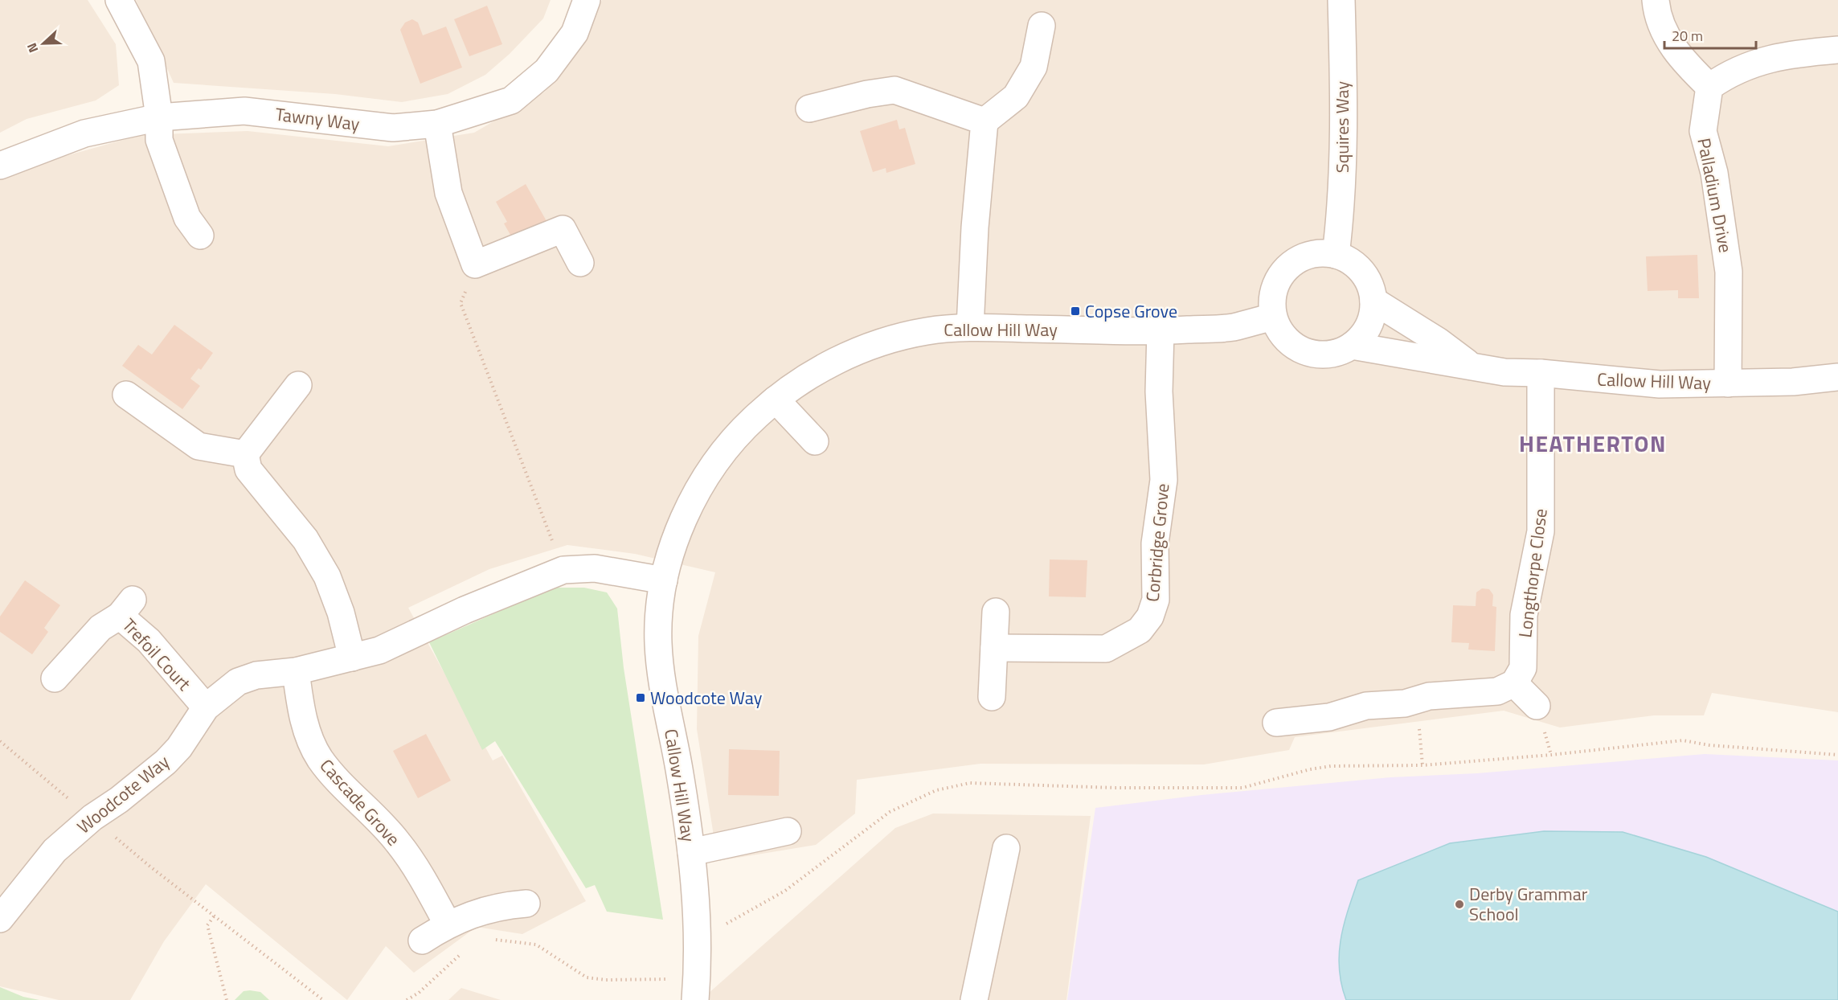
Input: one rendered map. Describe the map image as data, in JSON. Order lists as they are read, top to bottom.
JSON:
{
  "streets": {
    "street": [
      "Tawny Way",
      "Squires Way",
      "Palladium Drive",
      "Callow Hill Way",
      "Corbridge Grove",
      "Longthorpe Close",
      "Trefoil Court",
      "Woodcote Way",
      "Cascade Grove"
    ]
  },
  "crossings": [
    ["Squires Way", "Callow Hill Way"],
    ["Palladium Drive", "Callow Hill Way"],
    ["Callow Hill Way", "Corbridge Grove"],
    ["Callow Hill Way", "Longthorpe Close"],
    ["Callow Hill Way", "Woodcote Way"],
    ["Trefoil Court", "Woodcote Way"],
    ["Woodcote Way", "Cascade Grove"]
  ],
  "districts": ["HEATHERTON"],
  "places": {
    "transit": ["Copse Grove", "Woodcote Way"],
    "other": ["Derby Grammar School"]
  },
  "scale_bar": "20 m",
  "north": "left"
}
